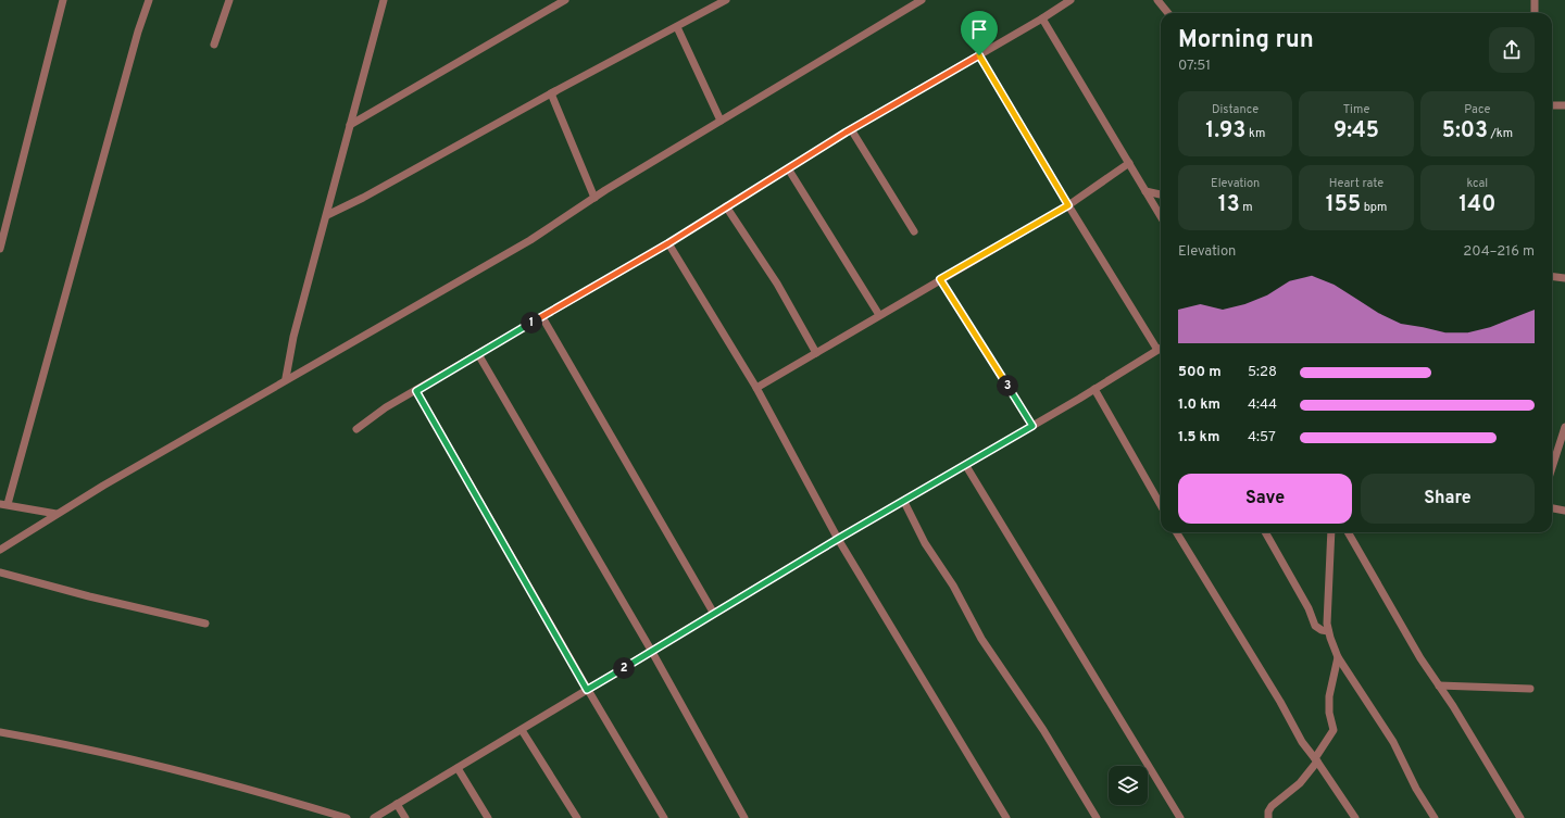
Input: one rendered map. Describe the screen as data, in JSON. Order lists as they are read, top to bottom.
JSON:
{
  "page": {
    "heading": ["Morning run", "07:51"],
    "stats": [
      ["Distance", "1.93 km"],
      ["Time", "9:45"],
      ["Pace", "5:03 /km"],
      ["Elevation", "13 m"],
      ["Heart rate", "155 bpm"],
      ["kcal", "140"]
    ],
    "chart": ["Elevation", "204–216 m"],
    "pins": ["1", "3", "2"],
    "list": [
      {
        "name": "500 m",
        "note": "5:28"
      },
      {
        "name": "1.0 km",
        "note": "4:44"
      },
      {
        "name": "1.5 km",
        "note": "4:57"
      }
    ],
    "buttons": ["Save", "Share"]
  }
}
